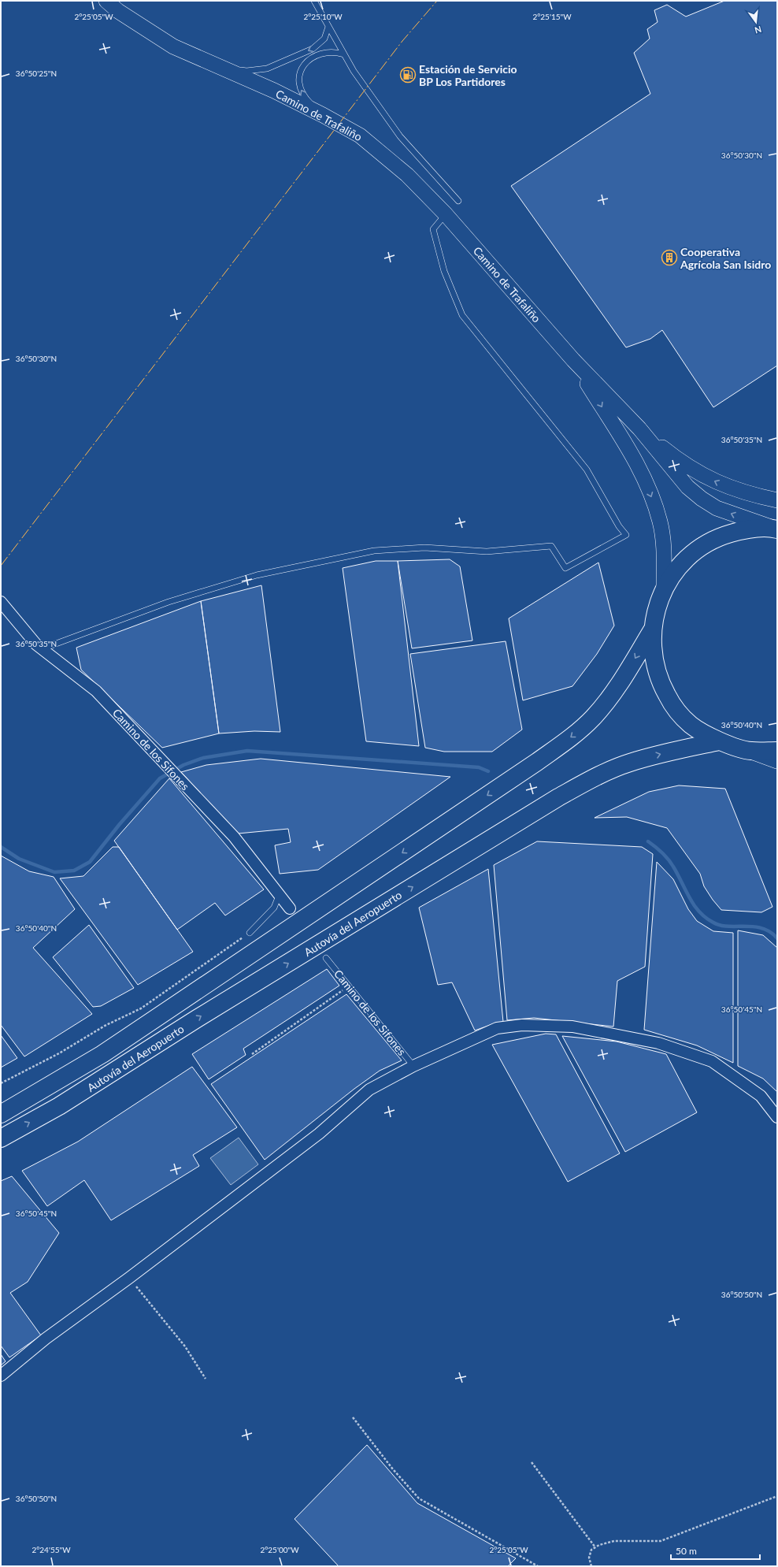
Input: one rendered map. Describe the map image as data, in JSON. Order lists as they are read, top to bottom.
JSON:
{
  "streets": {
    "highway": ["Autovía del Aeropuerto"],
    "street": ["Camino de Trafaliño", "Camino de los Sifones"]
  },
  "places": {
    "fuel station": ["Estación de Servicio BP Los Partidores"],
    "building": ["Cooperativa Agrícola San Isidro"]
  },
  "scale_bar": "50 m",
  "north": "bottom",
  "coordinates": [
    "2°25'05\"W",
    "2°25'10\"W",
    "2°25'15\"W",
    "36°50'25\"N",
    "36°50'30\"N",
    "36°50'35\"N",
    "36°50'40\"N",
    "36°50'45\"N",
    "36°50'50\"N",
    "2°24'55\"W",
    "2°25'00\"W"
  ]
}
